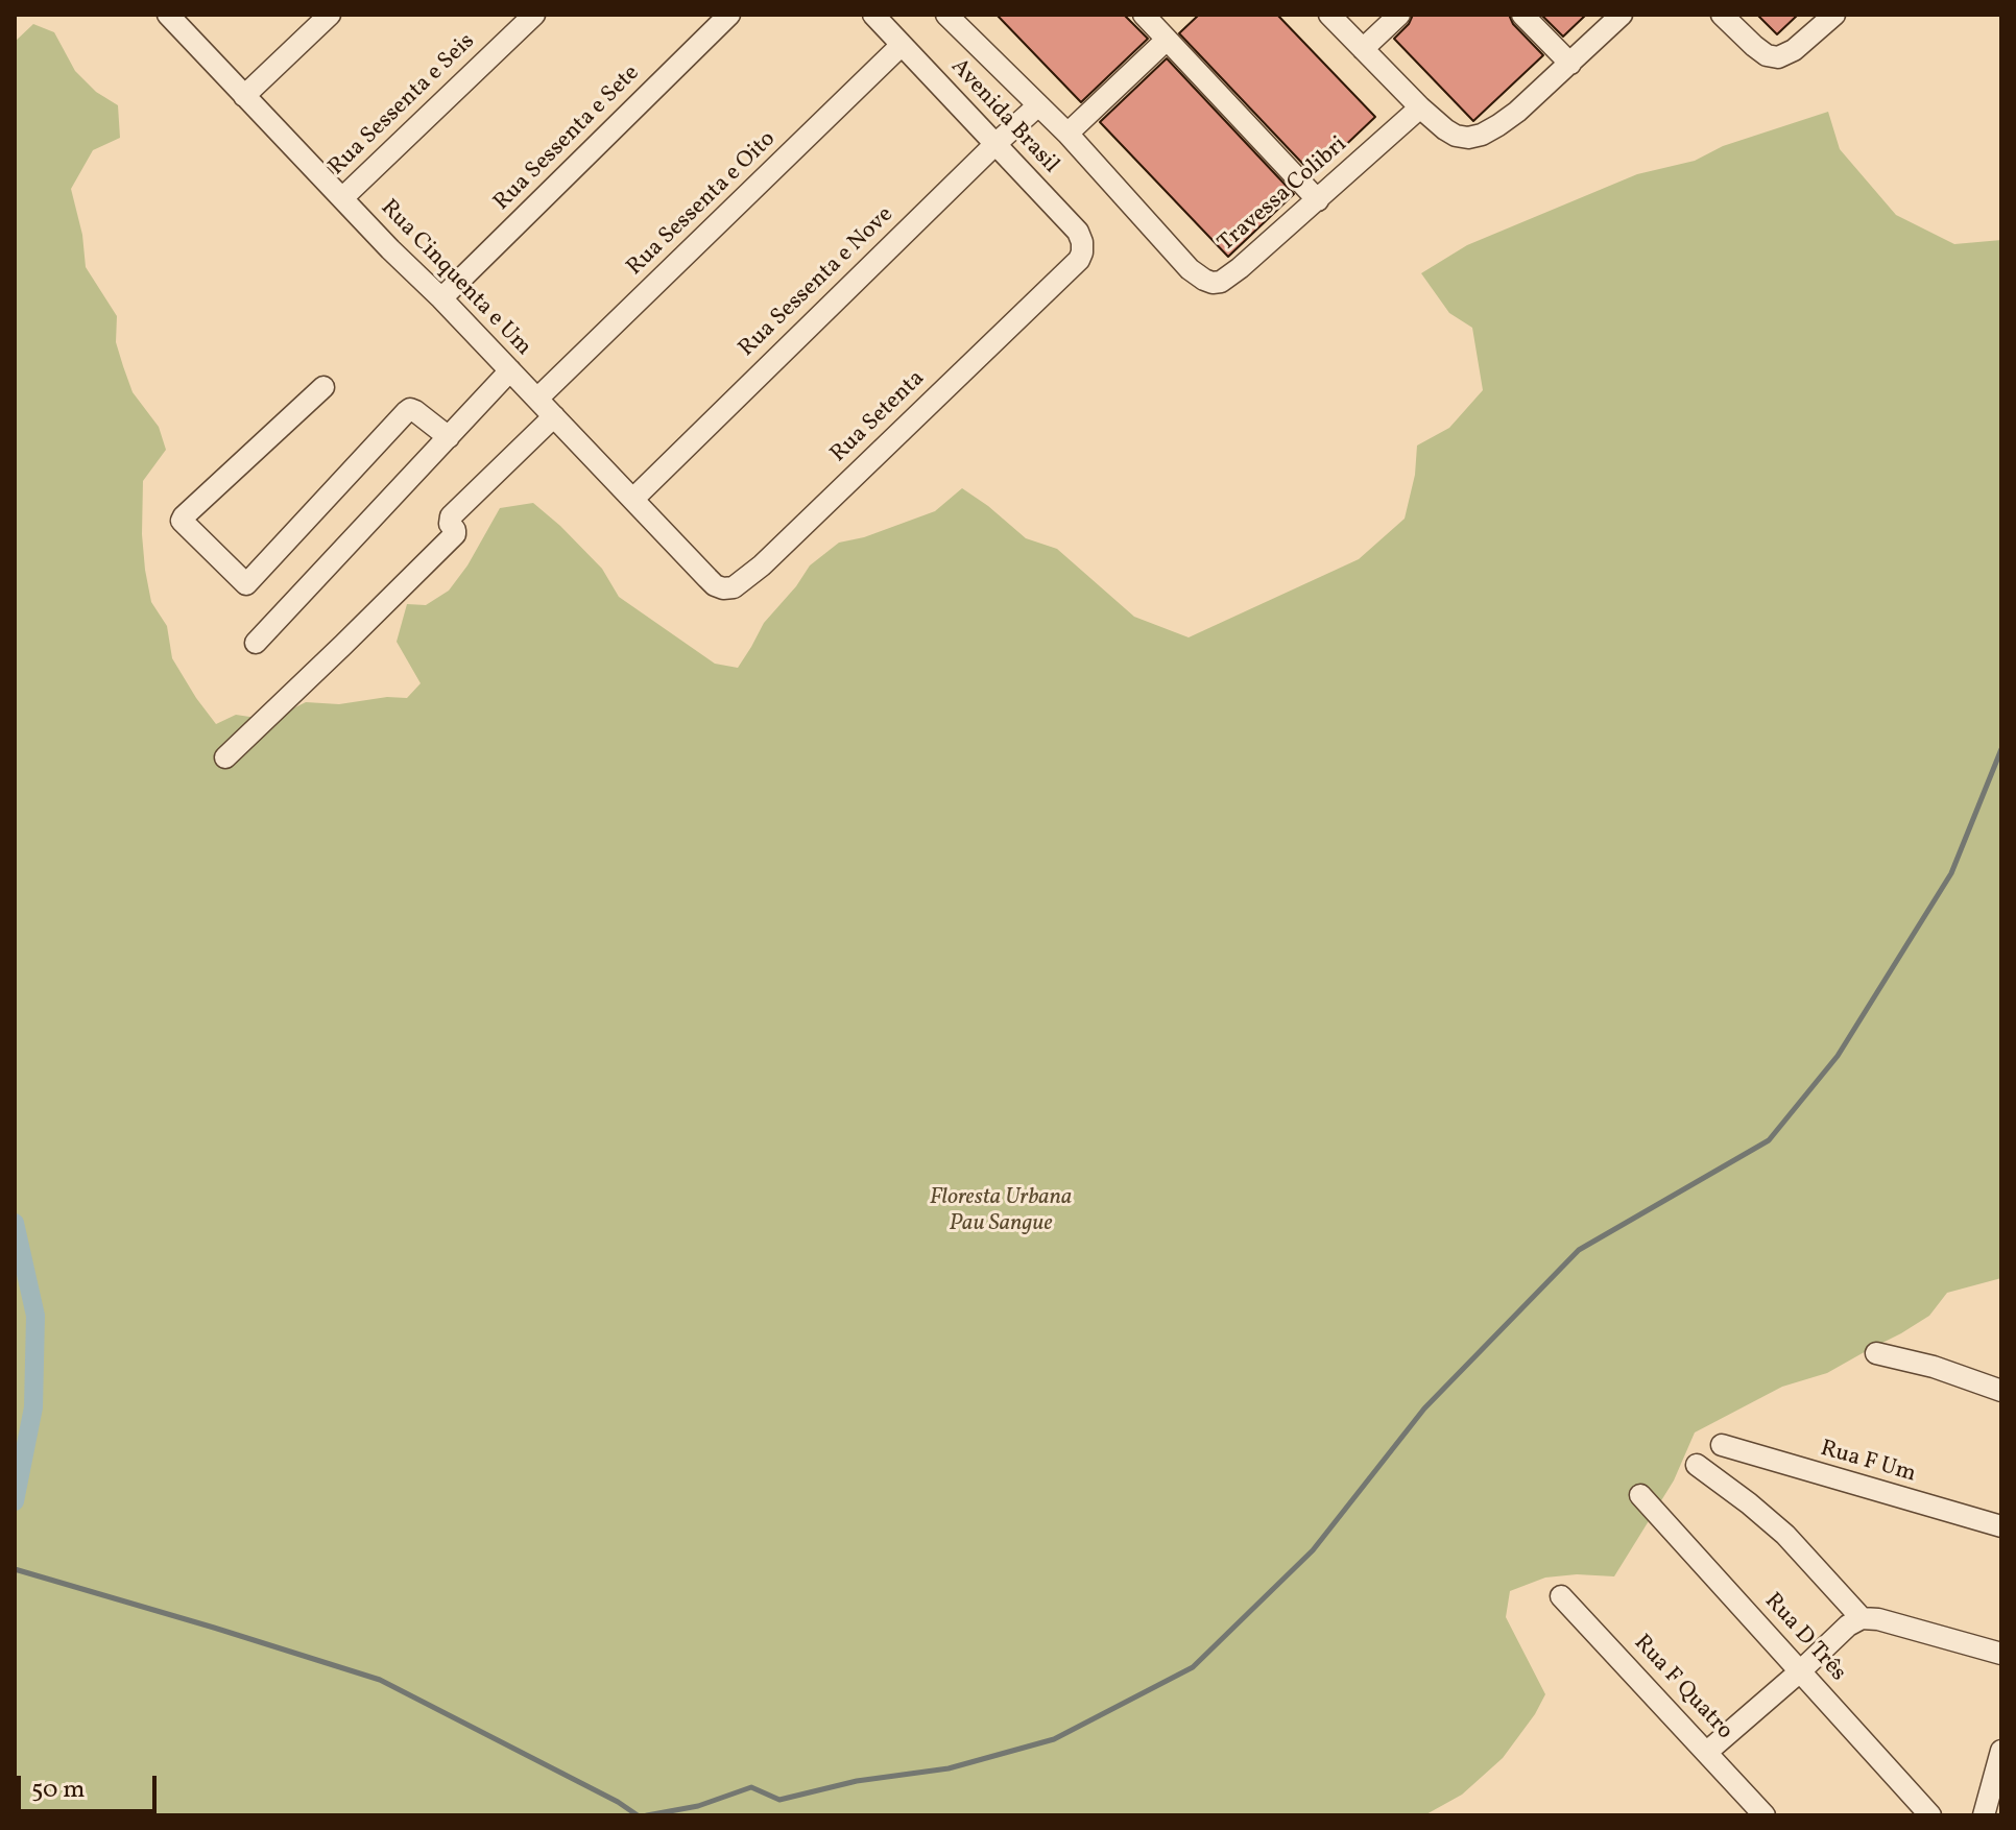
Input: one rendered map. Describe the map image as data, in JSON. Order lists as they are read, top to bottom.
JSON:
{
  "streets": {
    "street": [
      "Rua Sessenta e Seis",
      "Avenida Brasil",
      "Rua Sessenta e Sete",
      "Travessa Colibri",
      "Rua Sessenta e Oito",
      "Rua Cinquenta e Um",
      "Rua Sessenta e Nove",
      "Rua Setenta",
      "Rua F Um",
      "Rua D Três",
      "Rua F Quatro"
    ]
  },
  "crossings": [
    ["Rua Sessenta e Seis", "Rua Cinquenta e Um"],
    ["Avenida Brasil", "Rua Sessenta e Oito"],
    ["Avenida Brasil", "Rua Sessenta e Nove"],
    ["Avenida Brasil", "Rua Setenta"],
    ["Rua Sessenta e Sete", "Rua Cinquenta e Um"],
    ["Travessa Colibri", "Rua Sessenta e Nove"],
    ["Rua Sessenta e Oito", "Rua Cinquenta e Um"],
    ["Rua Cinquenta e Um", "Rua Sessenta e Nove"],
    ["Rua Cinquenta e Um", "Rua Setenta"]
  ],
  "parks": ["Floresta Urbana Pau Sangue"],
  "scale_bar": "50 m"
}
